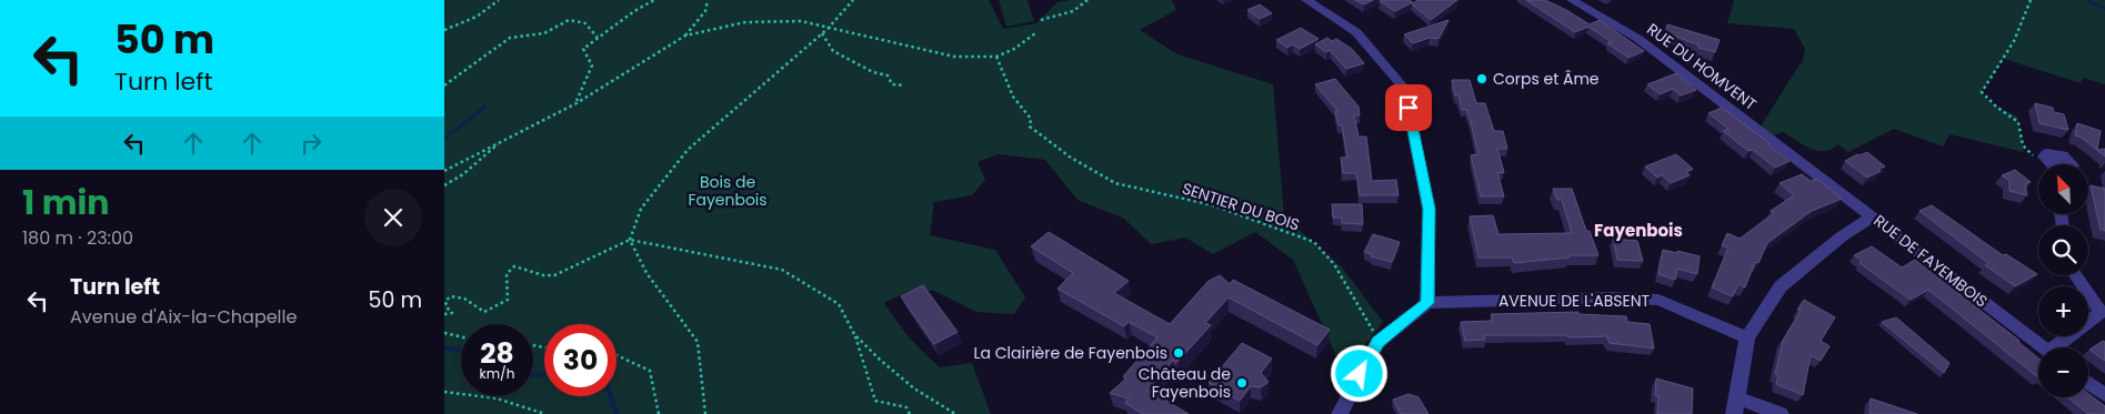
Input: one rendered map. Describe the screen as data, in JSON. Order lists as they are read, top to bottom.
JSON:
{
  "streets": {
    "street": ["RUE DU HOMVENT", "RUE DE FAYEMBOIS", "AVENUE DE L'ABSENT"],
    "path": ["SENTIER DU BOIS"]
  },
  "crossings": [
    ["RUE DU HOMVENT", "RUE DE FAYEMBOIS"]
  ],
  "districts": ["Fayenbois"],
  "parks": ["Bois de Fayenbois"],
  "places": ["Corps et Âme", "La Clairière de Fayenbois", "Château de Fayenbois"],
  "north": "top left",
  "page": {
    "turn": ["50 m", "Turn left"],
    "map_buttons": ["+", "−"],
    "heading": ["1 min", "180 m · 23:00"],
    "list": [
      {
        "name": "Turn left",
        "note": "Avenue d'Aix-la-Chapelle",
        "value": "50 m"
      }
    ],
    "speed": "28 km/h",
    "limit": "30"
  }
}
